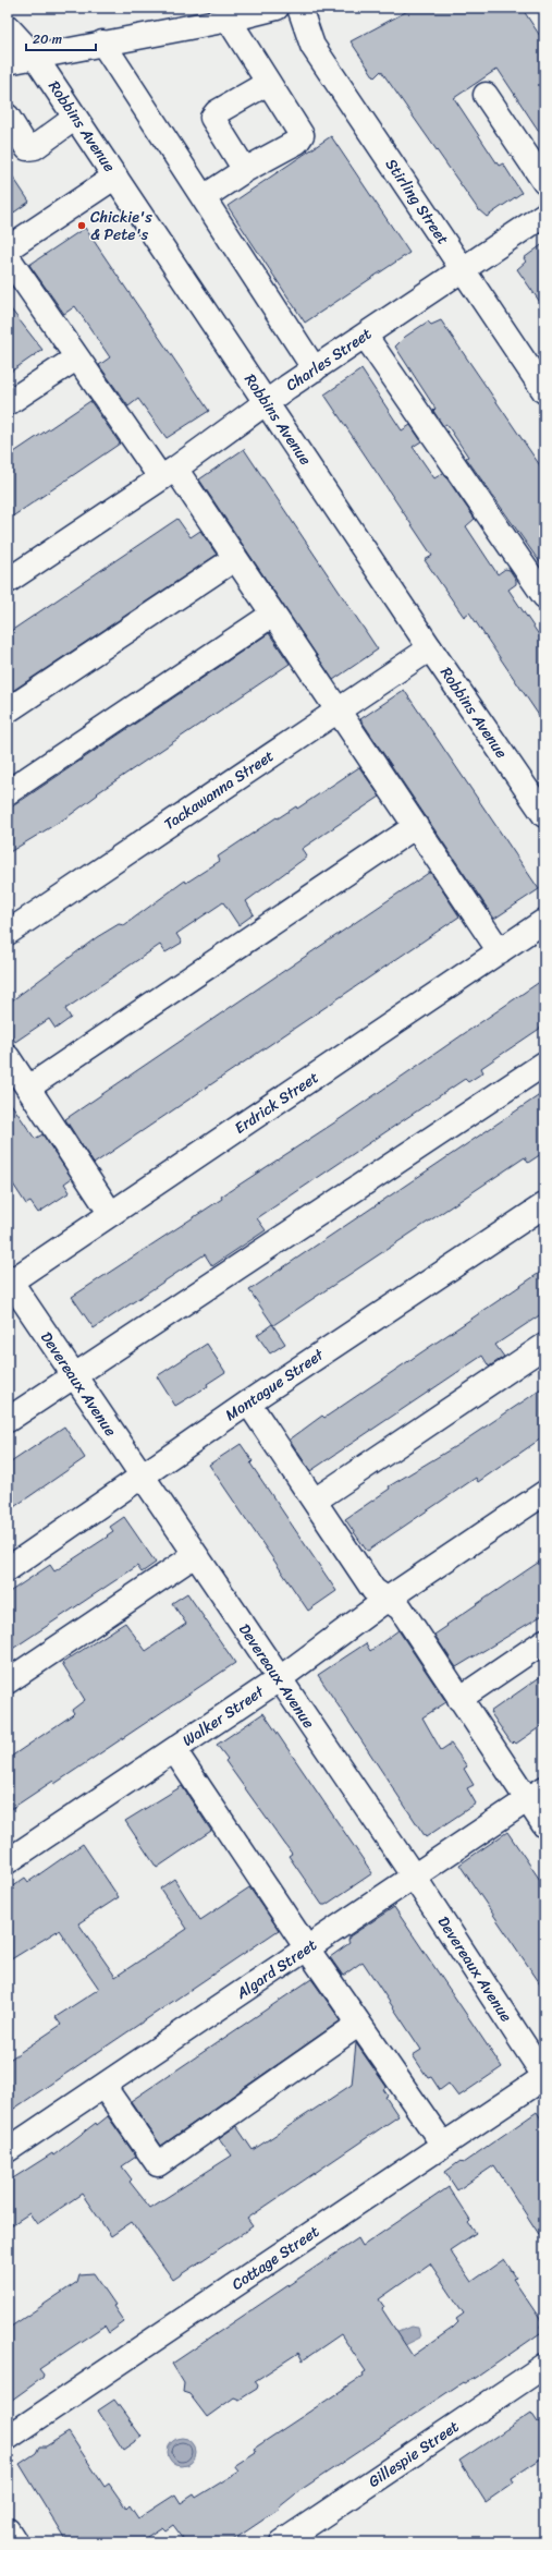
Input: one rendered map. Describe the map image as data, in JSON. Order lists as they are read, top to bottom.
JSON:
{
  "streets": {
    "main road": [
      "Robbins Avenue",
      "Stirling Street",
      "Charles Street",
      "Tackawanna Street",
      "Erdrick Street",
      "Devereaux Avenue",
      "Montague Street",
      "Walker Street",
      "Algard Street",
      "Cottage Street",
      "Gillespie Street"
    ]
  },
  "crossings": [
    ["Robbins Avenue", "Charles Street"],
    ["Robbins Avenue", "Tackawanna Street"],
    ["Stirling Street", "Charles Street"],
    ["Erdrick Street", "Devereaux Avenue"],
    ["Devereaux Avenue", "Montague Street"],
    ["Devereaux Avenue", "Walker Street"],
    ["Devereaux Avenue", "Algard Street"],
    ["Devereaux Avenue", "Cottage Street"]
  ],
  "places": ["Chickie's & Pete's"],
  "scale_bar": "20 m"
}
